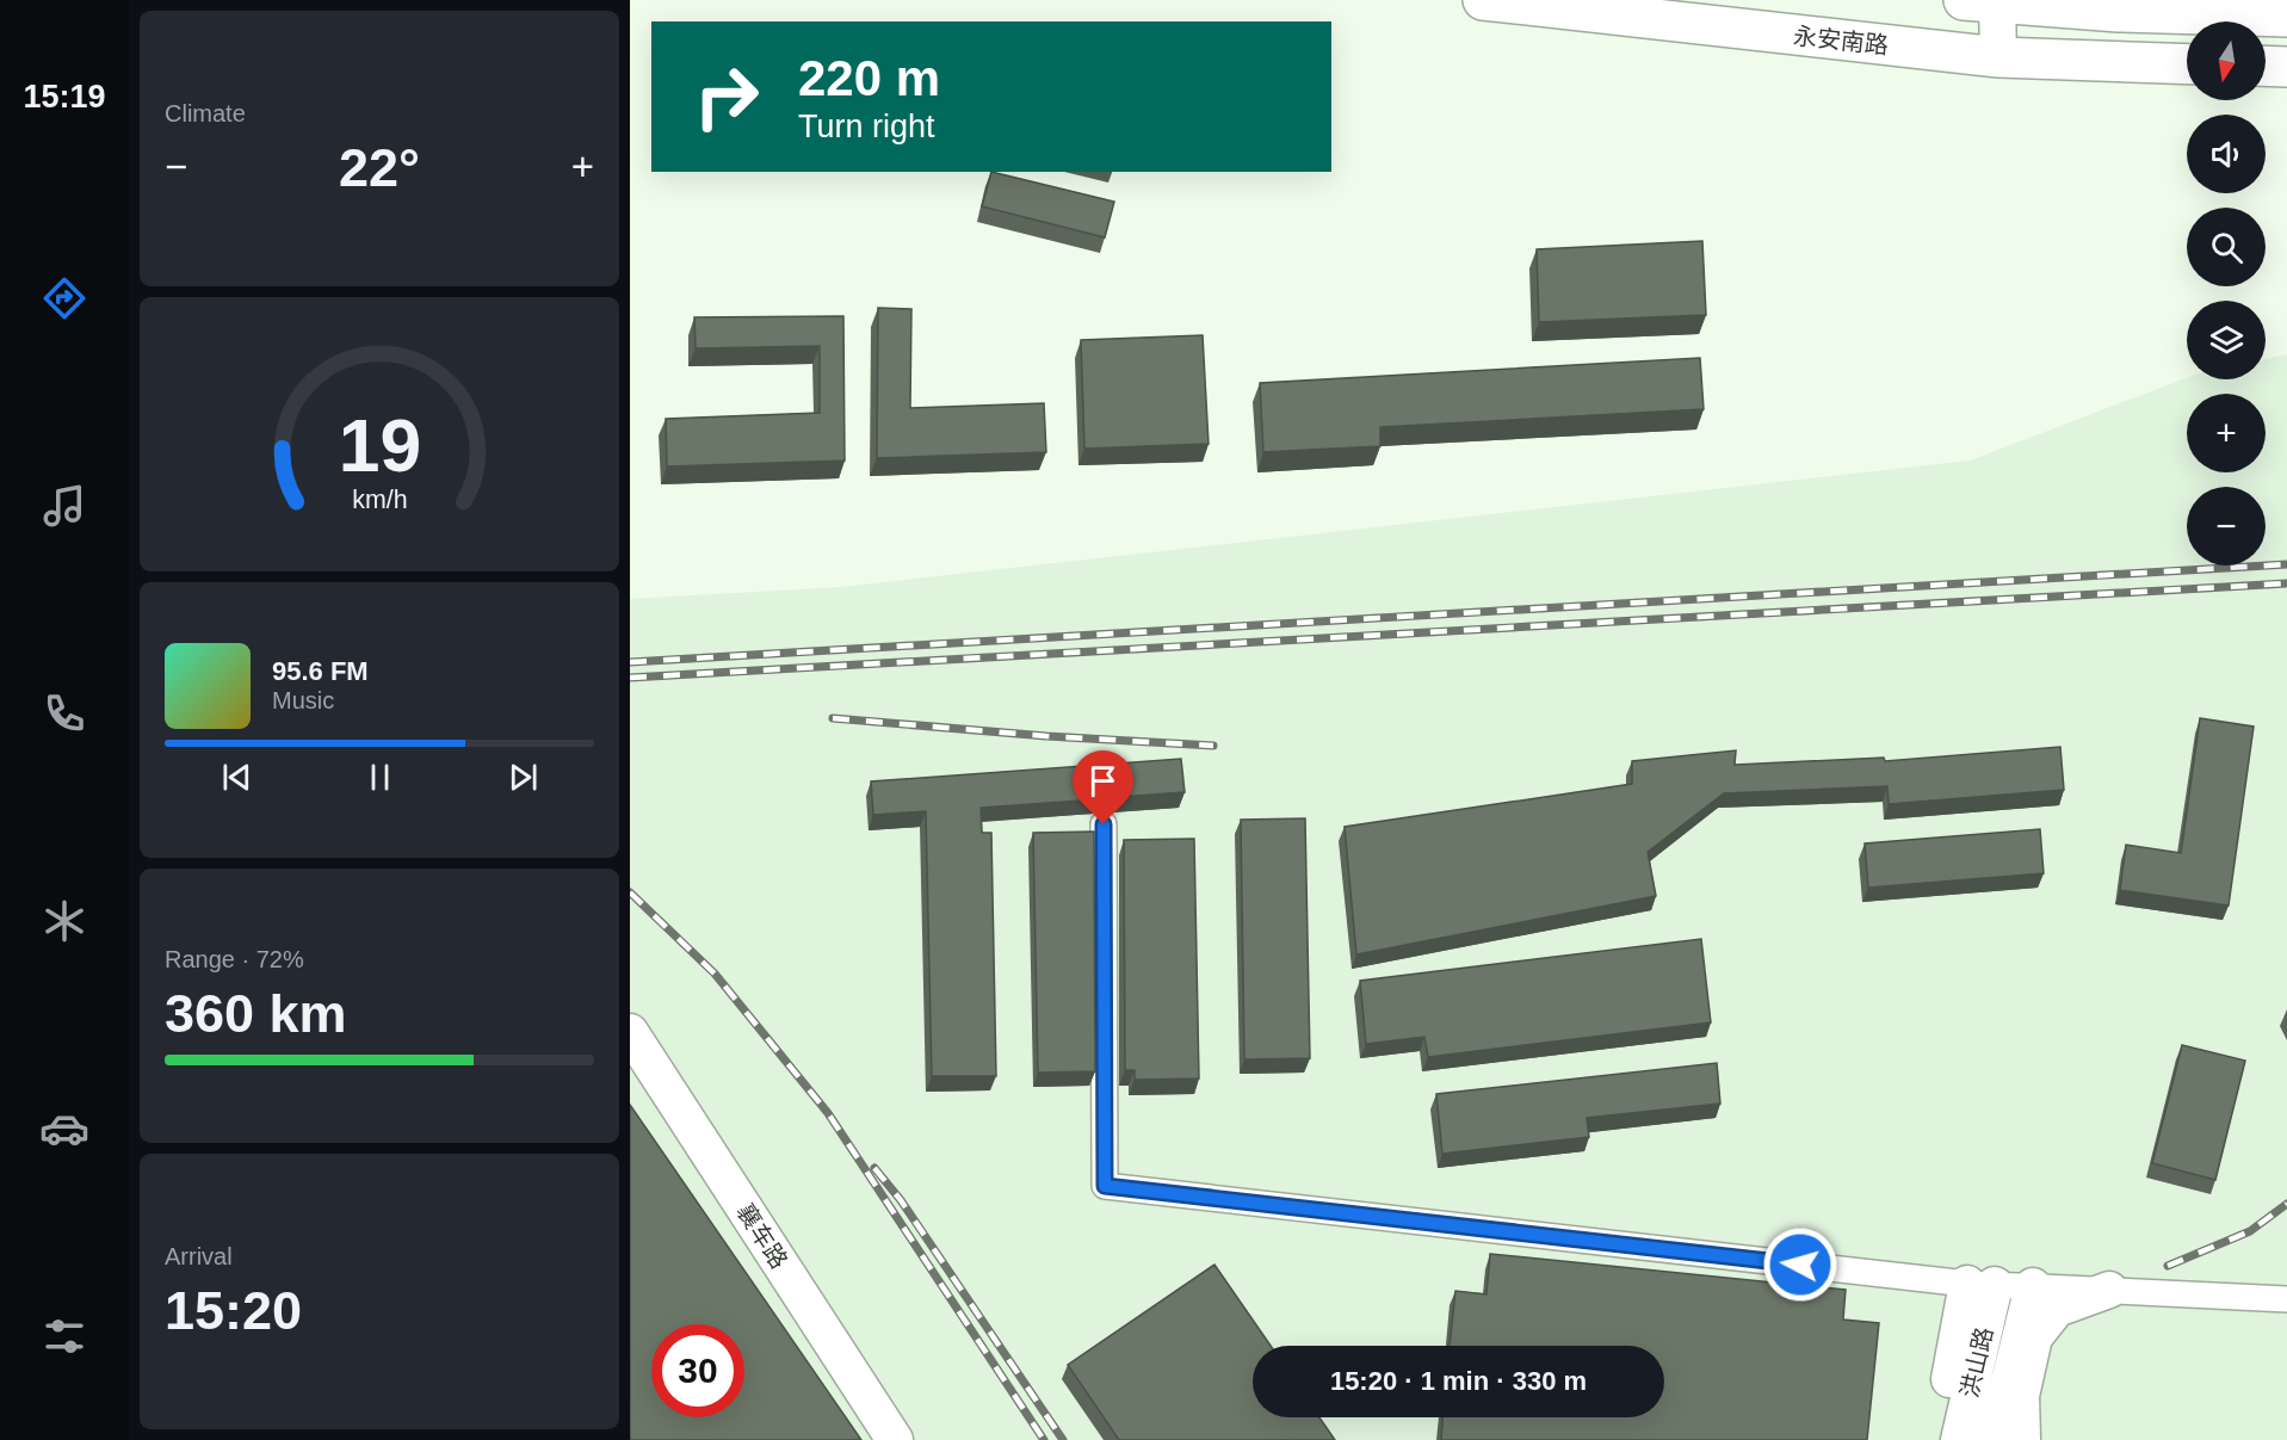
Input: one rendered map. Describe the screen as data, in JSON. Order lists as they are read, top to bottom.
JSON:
{
  "streets": {
    "main road": ["永安南路"],
    "street": ["襄车路", "洪山路"]
  },
  "north": "bottom",
  "page": {
    "tabs": "15:19",
    "tile": [
      "Climate",
      ["Range · 72%", "360 km"],
      ["Arrival", "15:20"]
    ],
    "map_buttons": ["+", "−"],
    "turn": ["220 m", "Turn right"],
    "heat": ["−", "22°", "+"],
    "song": ["95.6 FM", "Music"],
    "limit": "30",
    "trip": "15:20 · 1 min · 330 m",
    "gauge": ["19", "km/h"]
  }
}
